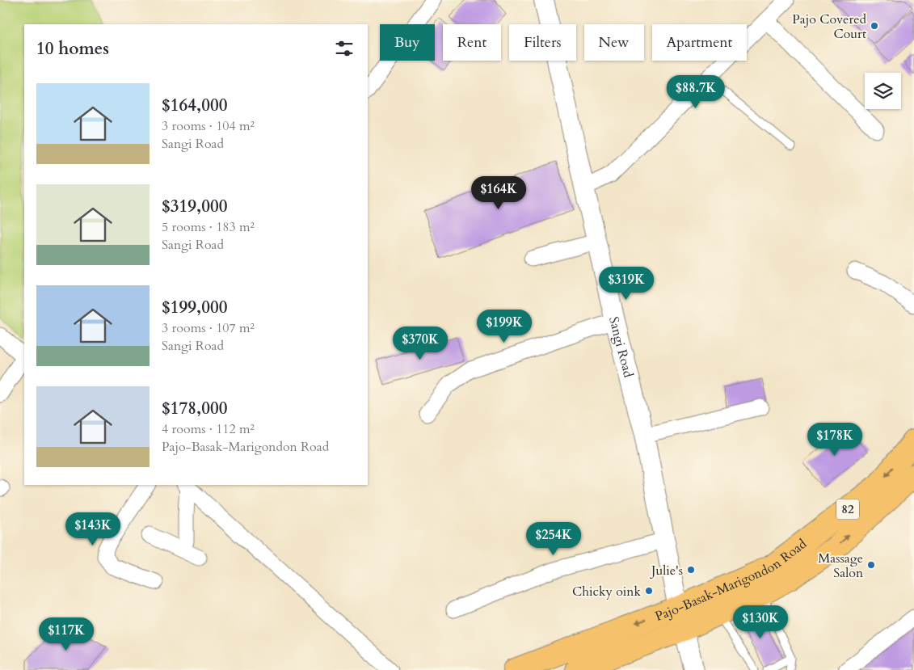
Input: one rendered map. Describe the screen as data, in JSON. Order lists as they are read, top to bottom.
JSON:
{
  "streets": {
    "main road": ["82", "Pajo-Basak-Marigondon Road"],
    "street": ["Sangi Road"]
  },
  "crossings": [
    ["Sangi Road", "Pajo-Basak-Marigondon Road"]
  ],
  "places": [
    "Pajo Covered Court",
    "Massage Salon",
    "Julie's",
    "Chicky oink"
  ],
  "page": {
    "chip": [
      "Buy",
      "Rent",
      "Filters",
      "New",
      "Apartment"
    ],
    "heading": "10 homes",
    "list": [
      {
        "name": "$164,000",
        "note": "3 rooms · 104 m² · Sangi Road"
      },
      {
        "name": "$319,000",
        "note": "5 rooms · 183 m² · Sangi Road"
      },
      {
        "name": "$199,000",
        "note": "3 rooms · 107 m² · Sangi Road"
      },
      {
        "name": "$178,000",
        "note": "4 rooms · 112 m² · Pajo-Basak-Marigondon Road"
      }
    ],
    "price": [
      "$88.7K",
      "$164K",
      "$319K",
      "$199K",
      "$370K",
      "$178K",
      "$143K",
      "$254K",
      "$130K",
      "$117K"
    ]
  }
}
